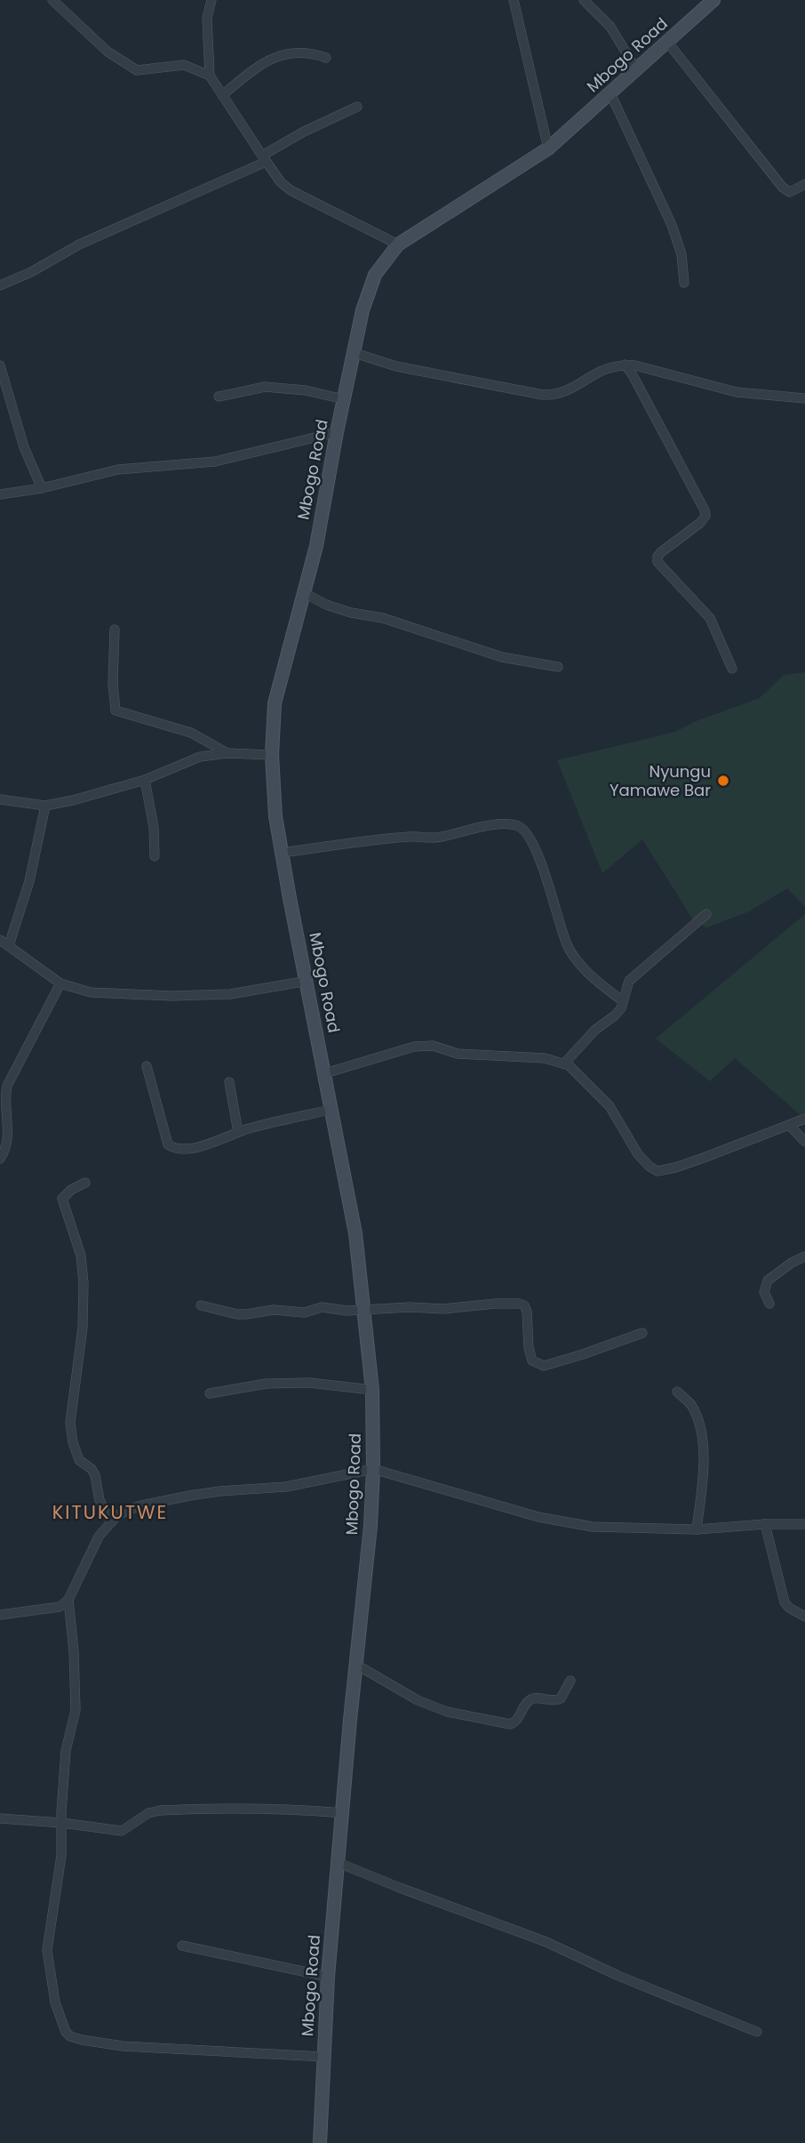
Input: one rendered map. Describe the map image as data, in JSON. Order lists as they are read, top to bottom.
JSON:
{
  "streets": {
    "main road": ["Mbogo Road"]
  },
  "districts": ["KITUKUTWE"],
  "places": ["Nyungu Yamawe Bar"]
}
